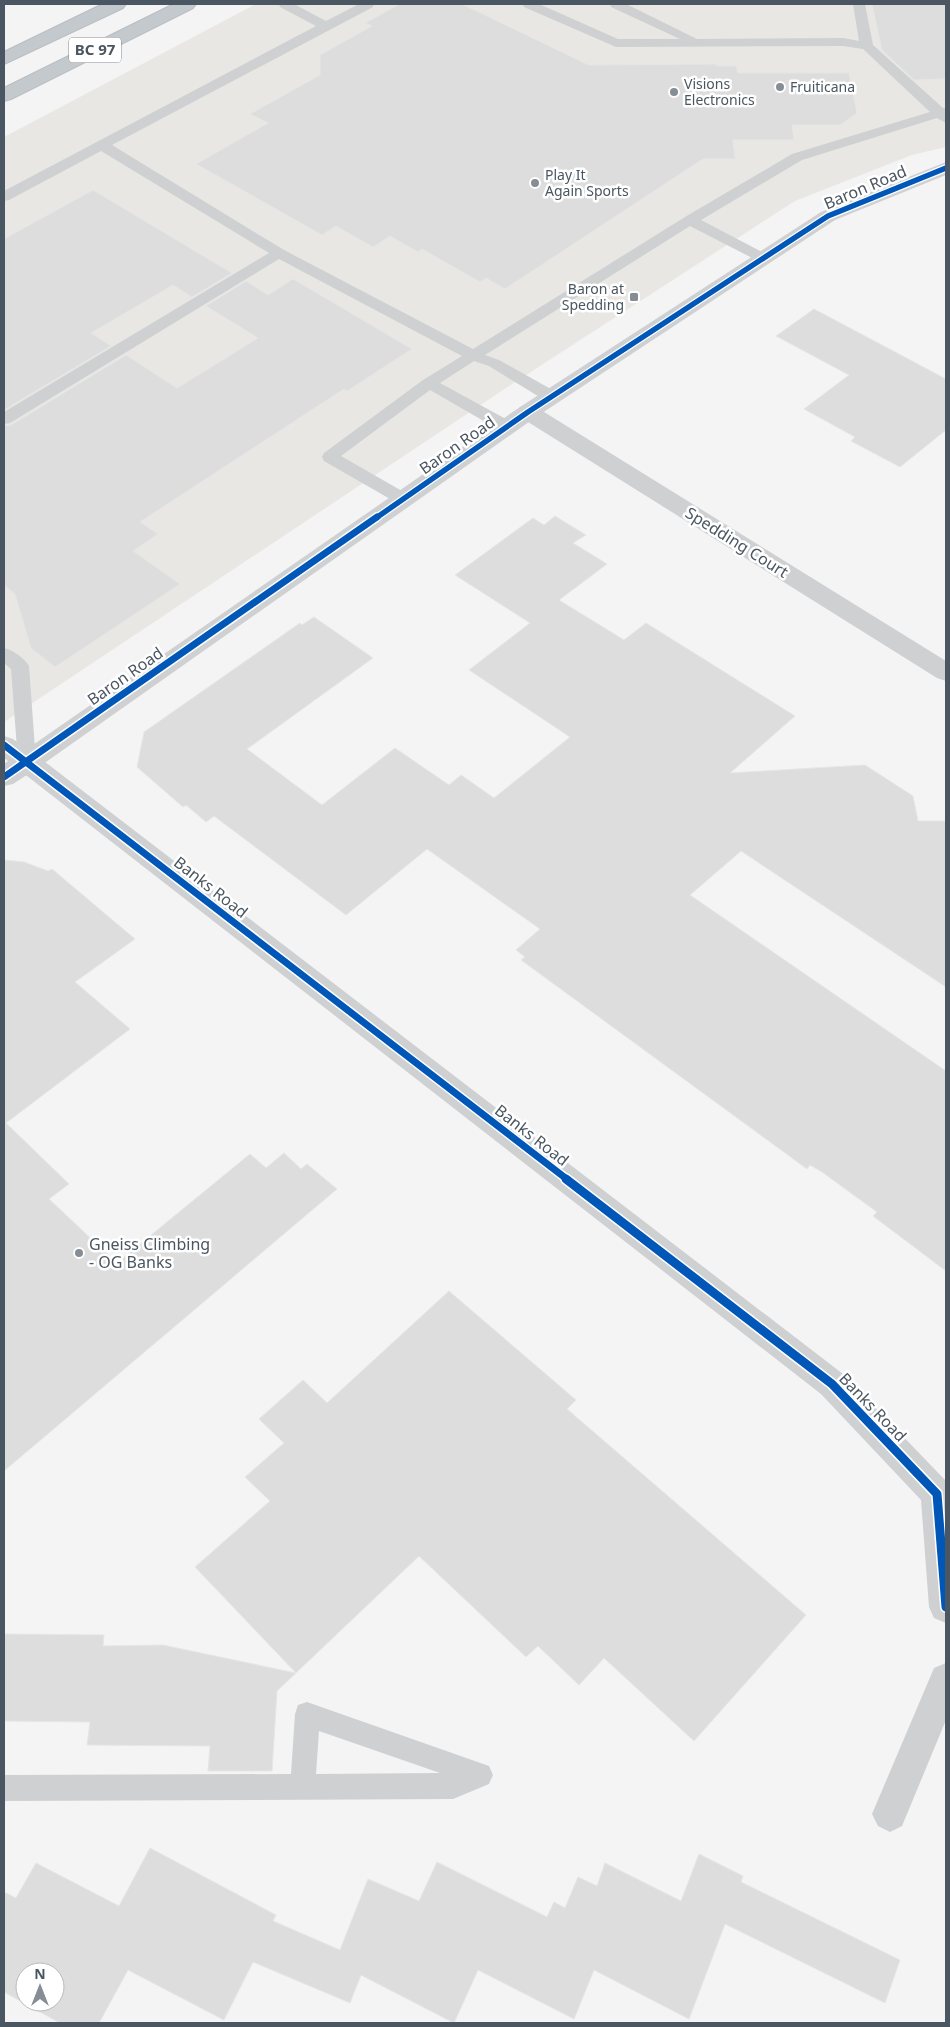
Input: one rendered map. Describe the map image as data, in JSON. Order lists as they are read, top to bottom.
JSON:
{
  "streets": {
    "highway": ["BC 97"],
    "street": ["Baron Road", "Spedding Court", "Banks Road"]
  },
  "crossings": [
    ["Baron Road", "Spedding Court"],
    ["Baron Road", "Banks Road"]
  ],
  "places": {
    "other": [
      "Fruiticana",
      "Visions Electronics",
      "Play It Again Sports",
      "Gneiss Climbing - OG Banks"
    ],
    "transit": ["Baron at Spedding"]
  },
  "north": "top"
}
